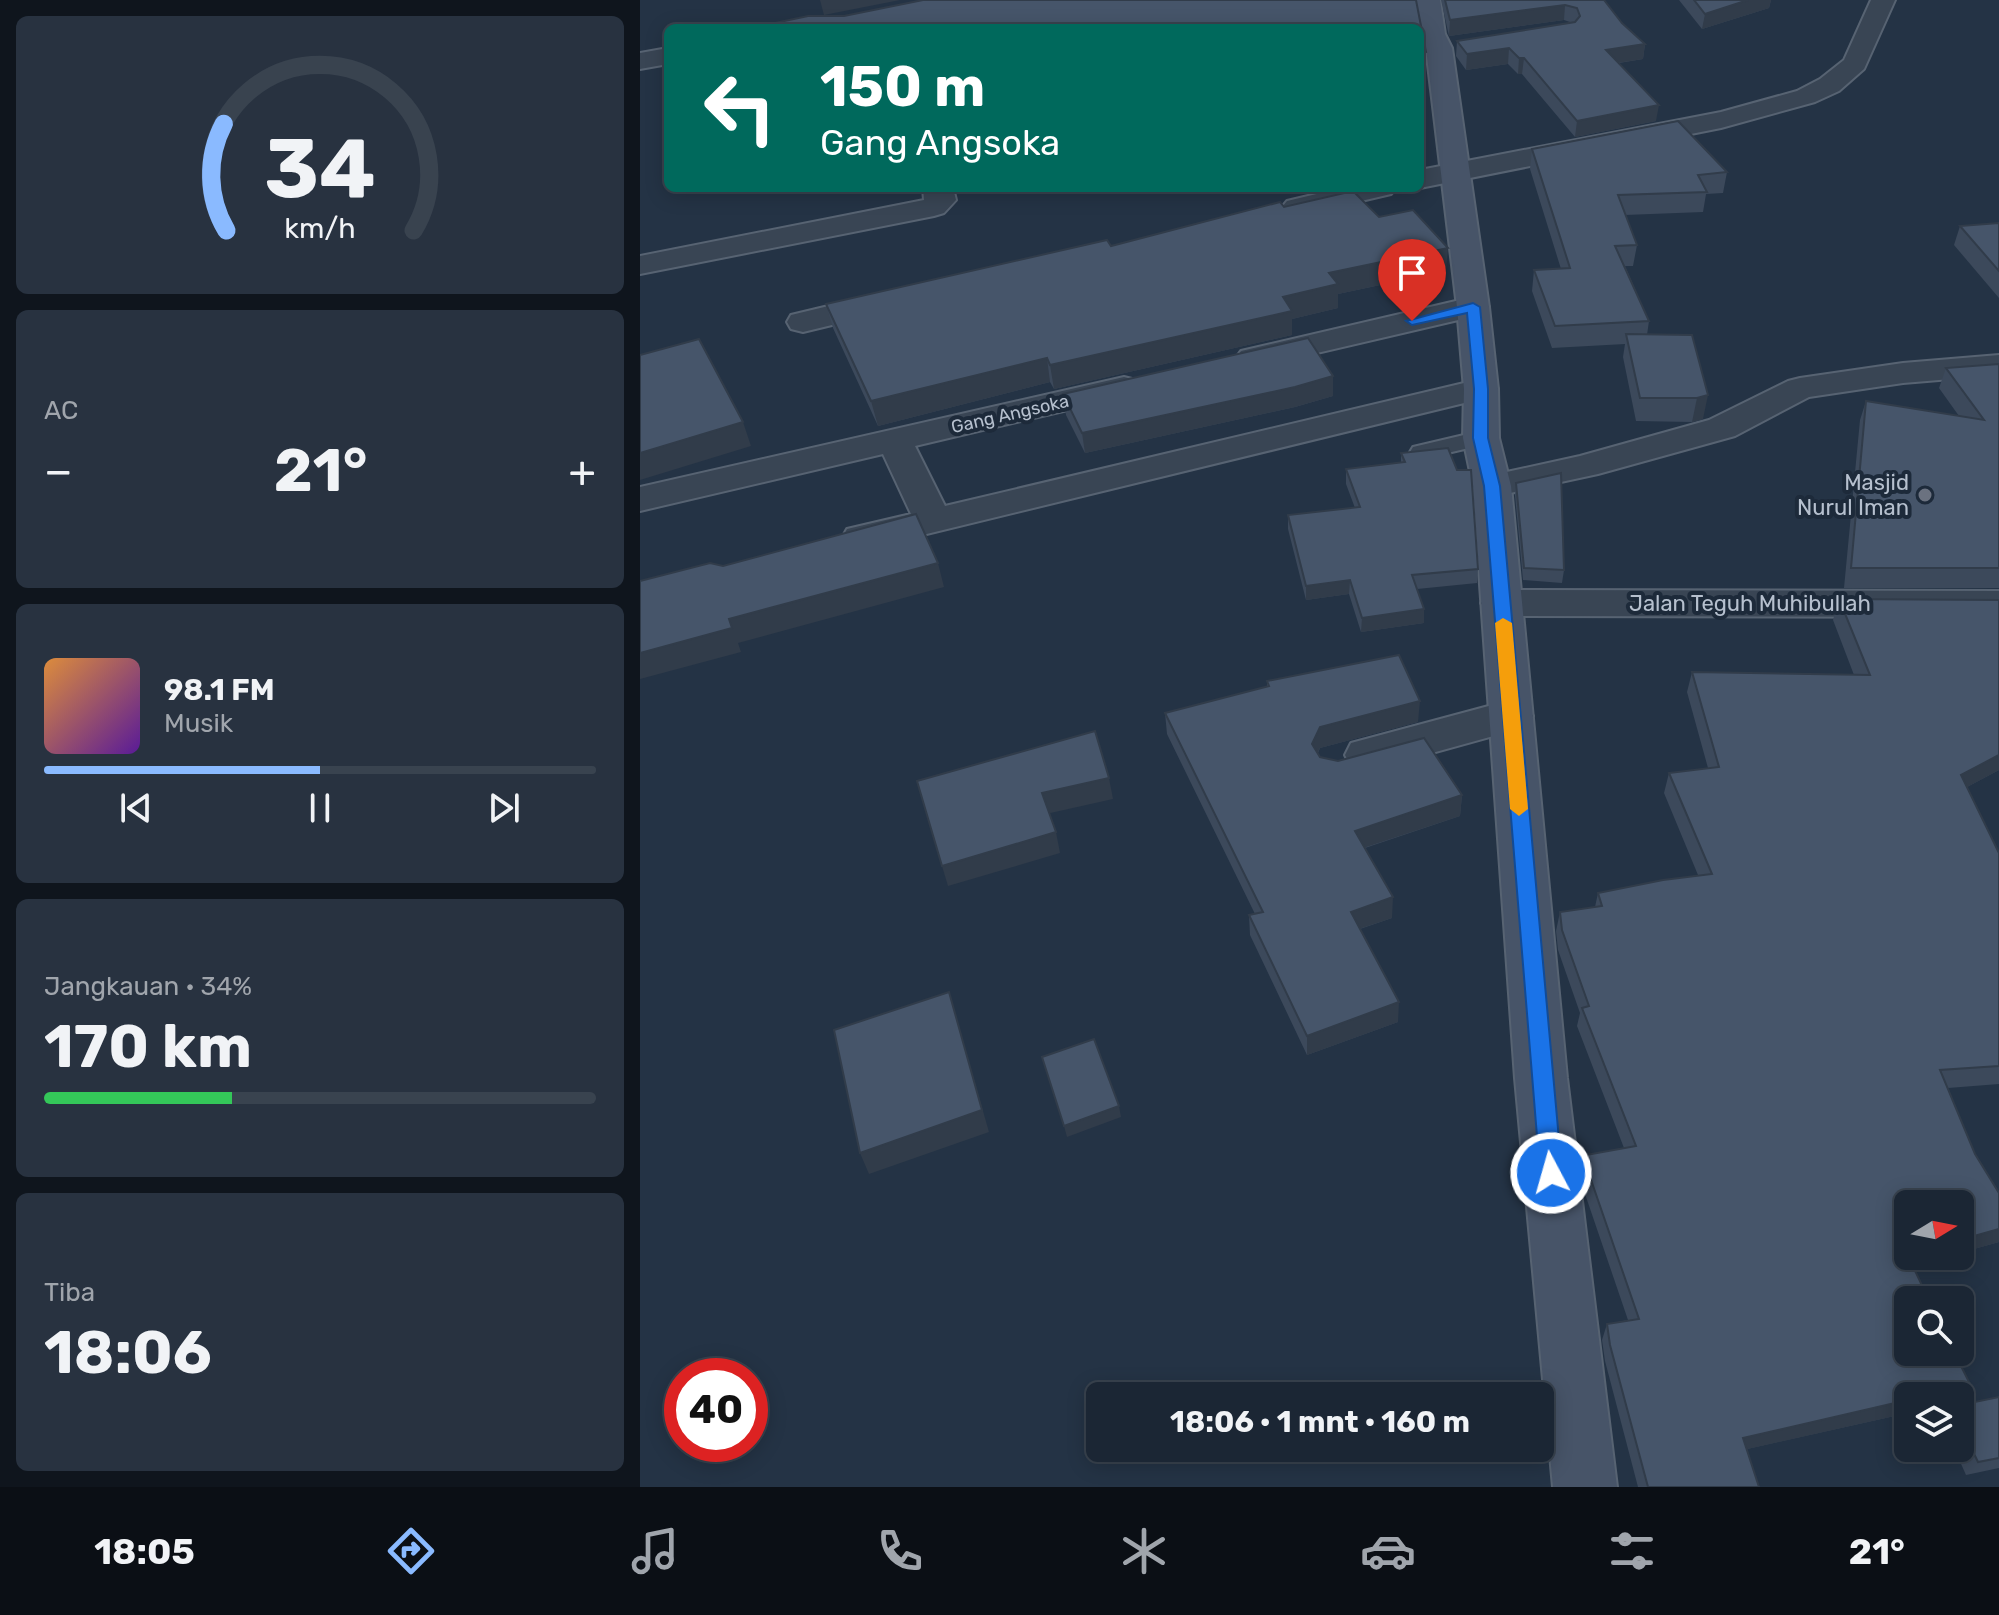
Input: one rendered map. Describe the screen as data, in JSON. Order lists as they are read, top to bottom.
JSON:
{
  "streets": {
    "street": ["Gang Angsoka", "Jalan Teguh Muhibullah"]
  },
  "places": ["Masjid Nurul Iman"],
  "north": "right",
  "page": {
    "turn": ["150 m", "Gang Angsoka"],
    "tile": [
      "AC",
      ["Jangkauan · 34%", "170 km"],
      ["Tiba", "18:06"]
    ],
    "heat": ["−", "21°", "+"],
    "song": ["98.1 FM", "Musik"],
    "limit": "40",
    "trip": "18:06 · 1 mnt · 160 m",
    "tabs": ["18:05", "21°"],
    "gauge": ["34", "km/h"]
  }
}
